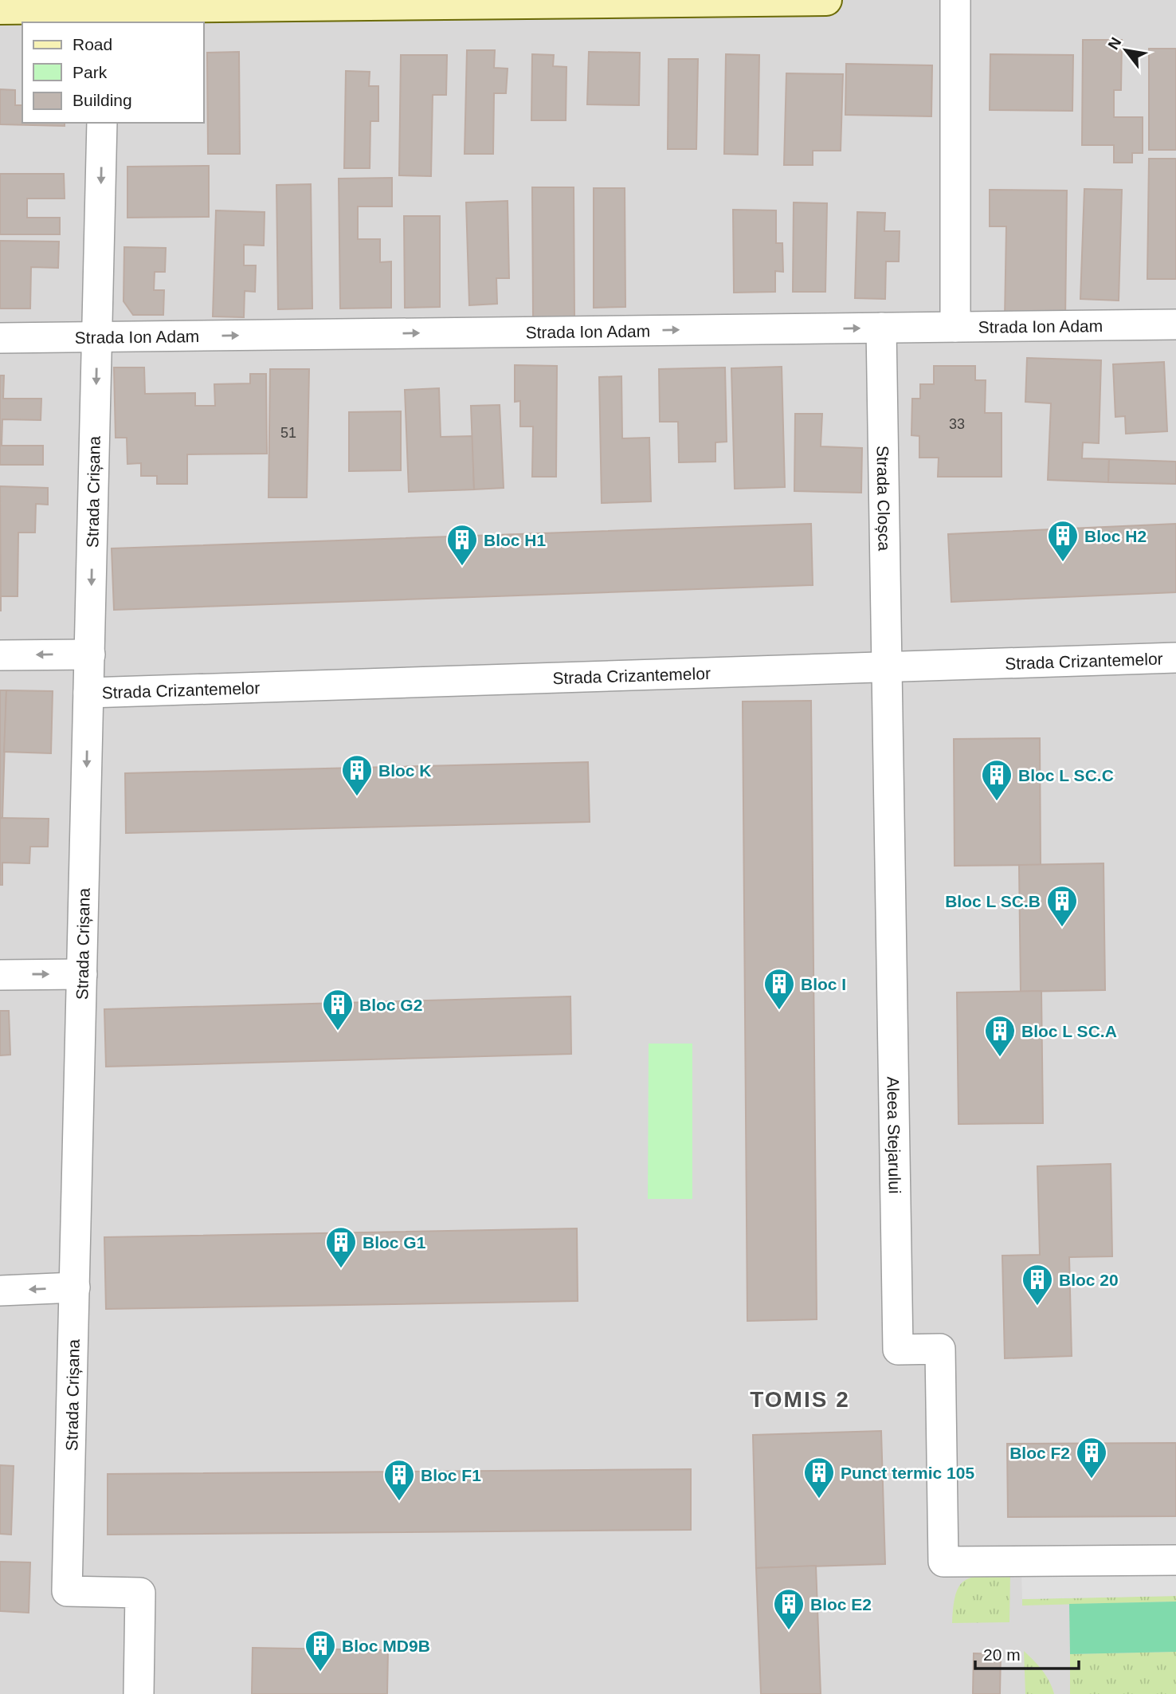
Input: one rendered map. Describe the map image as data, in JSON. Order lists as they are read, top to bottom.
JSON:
{
  "streets": {
    "street": [
      "Strada Ion Adam",
      "Strada Crișana",
      "Strada Cloșca",
      "Strada Crizantemelor",
      "Aleea Stejarului"
    ]
  },
  "crossings": [
    ["Strada Ion Adam", "Strada Crișana"],
    ["Strada Ion Adam", "Strada Cloșca"],
    ["Strada Crișana", "Strada Crizantemelor"],
    ["Strada Cloșca", "Strada Crizantemelor"],
    ["Strada Cloșca", "Aleea Stejarului"],
    ["Strada Crizantemelor", "Aleea Stejarului"]
  ],
  "one_way": ["Strada Ion Adam", "Strada Crișana"],
  "districts": ["TOMIS 2"],
  "places": {
    "building": [
      "Bloc H2",
      "Bloc H1",
      "Bloc K",
      "Bloc L SC.C",
      "Bloc L SC.B",
      "Bloc I",
      "Bloc G2",
      "Bloc L SC.A",
      "Bloc G1",
      "Bloc 20",
      "Bloc F2",
      "Punct termic 105",
      "Bloc F1",
      "Bloc E2",
      "Bloc MD9B"
    ]
  },
  "house_numbers": ["33", "51"],
  "legend": ["Road", "Park", "Building"],
  "scale_bar": "20 m",
  "north": "top left"
}
